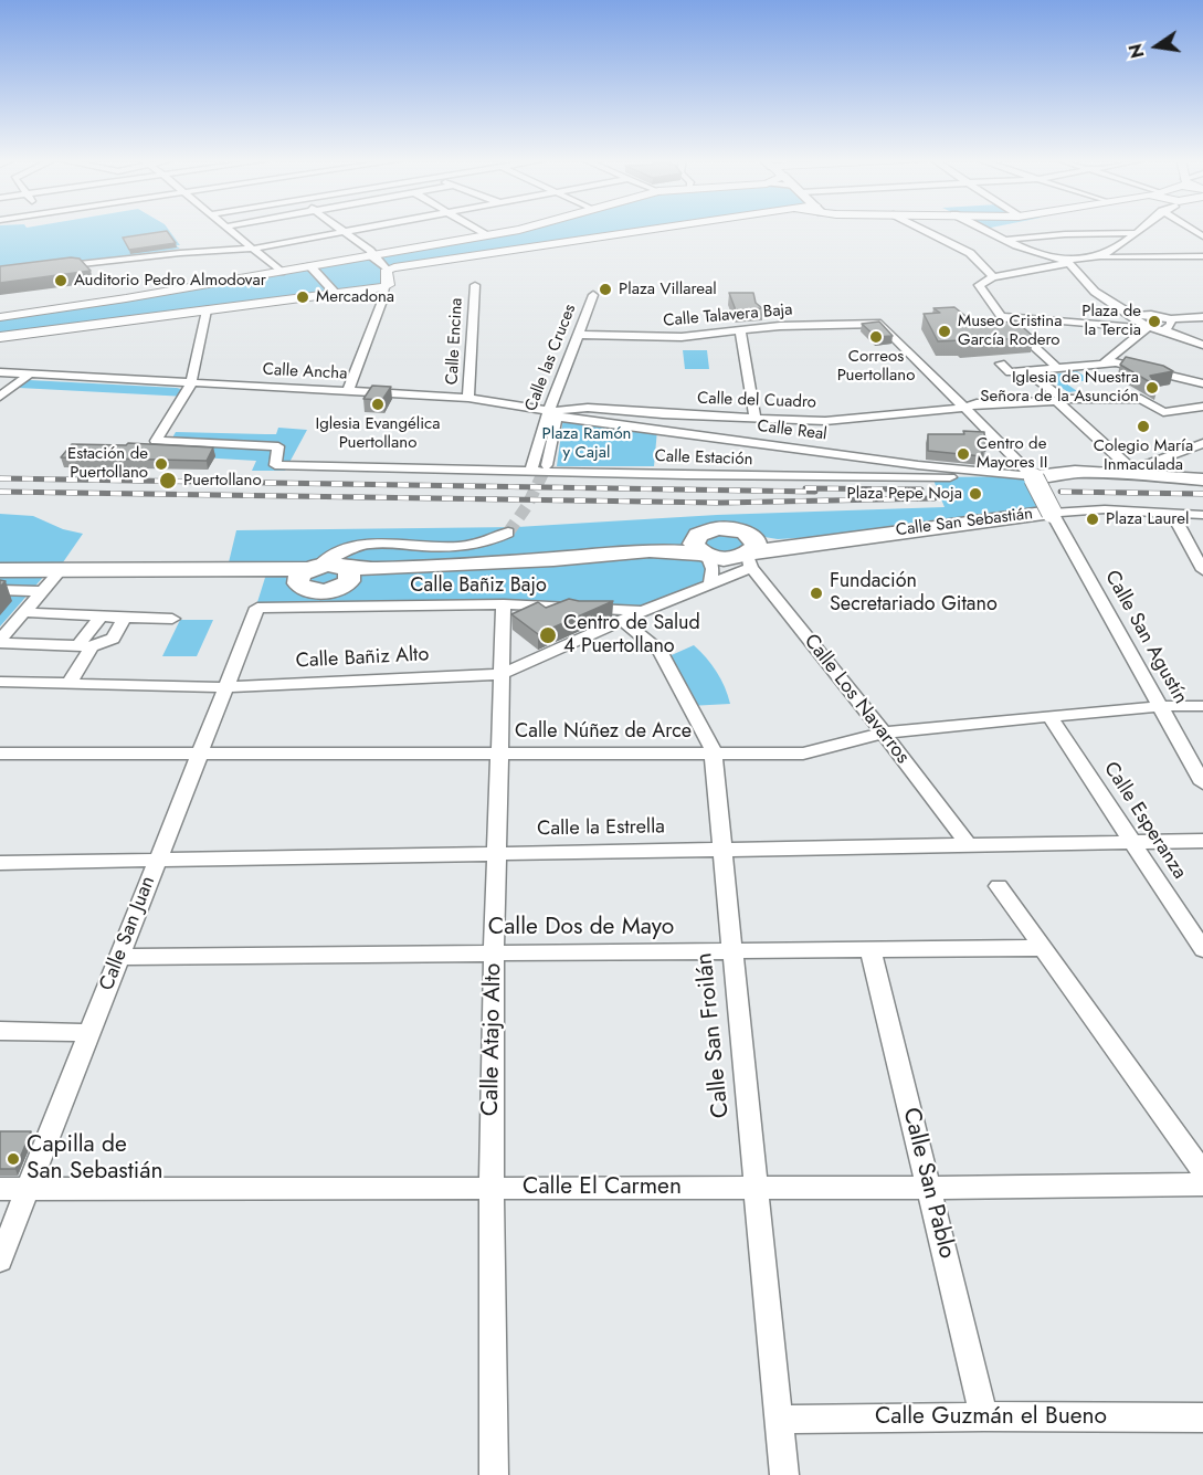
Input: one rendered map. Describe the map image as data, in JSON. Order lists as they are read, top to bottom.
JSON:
{
  "streets": {
    "highway": ["Calle San Sebastián"],
    "street": [
      "Calle Talavera Baja",
      "Calle Encina",
      "Calle las Cruces",
      "Calle Ancha",
      "Calle del Cuadro",
      "Calle Real",
      "Calle Estación",
      "Calle Bañiz Bajo",
      "Calle San Agustín",
      "Calle Bañiz Alto",
      "Calle Los Navarros",
      "Calle Núñez de Arce",
      "Calle Esperanza",
      "Calle la Estrella",
      "Calle Dos de Mayo",
      "Calle San Juan",
      "Calle San Froilán",
      "Calle Atajo Alto",
      "Calle San Pablo",
      "Calle El Carmen",
      "Calle Guzmán el Bueno"
    ]
  },
  "crossings": [
    ["Calle Talavera Baja", "Calle las Cruces"],
    ["Calle Talavera Baja", "Calle del Cuadro"],
    ["Calle Encina", "Calle Ancha"],
    ["Calle las Cruces", "Calle Ancha"],
    ["Calle las Cruces", "Calle del Cuadro"],
    ["Calle las Cruces", "Calle Real"],
    ["Calle las Cruces", "Calle Estación"],
    ["Calle Ancha", "Calle del Cuadro"],
    ["Calle Ancha", "Calle Real"],
    ["Calle Ancha", "Calle Estación"],
    ["Calle del Cuadro", "Calle Real"],
    ["Calle Real", "Calle Estación"],
    ["Calle San Sebastián", "Calle Bañiz Bajo"],
    ["Calle San Sebastián", "Calle San Agustín"],
    ["Calle San Sebastián", "Calle Bañiz Alto"],
    ["Calle San Sebastián", "Calle Los Navarros"],
    ["Calle San Sebastián", "Calle San Froilán"],
    ["Calle San Sebastián", "Calle Atajo Alto"],
    ["Calle Bañiz Bajo", "Calle San Juan"],
    ["Calle Bañiz Bajo", "Calle Atajo Alto"],
    ["Calle San Agustín", "Calle Núñez de Arce"],
    ["Calle Bañiz Alto", "Calle San Juan"],
    ["Calle Bañiz Alto", "Calle Atajo Alto"],
    ["Calle Los Navarros", "Calle Núñez de Arce"],
    ["Calle Los Navarros", "Calle la Estrella"],
    ["Calle Núñez de Arce", "Calle Esperanza"],
    ["Calle Núñez de Arce", "Calle San Juan"],
    ["Calle Núñez de Arce", "Calle San Froilán"],
    ["Calle Núñez de Arce", "Calle Atajo Alto"],
    ["Calle Esperanza", "Calle la Estrella"],
    ["Calle la Estrella", "Calle San Juan"],
    ["Calle la Estrella", "Calle San Froilán"],
    ["Calle la Estrella", "Calle Atajo Alto"],
    ["Calle Dos de Mayo", "Calle San Juan"],
    ["Calle Dos de Mayo", "Calle San Froilán"],
    ["Calle Dos de Mayo", "Calle Atajo Alto"],
    ["Calle Dos de Mayo", "Calle San Pablo"],
    ["Calle San Juan", "Calle El Carmen"],
    ["Calle San Froilán", "Calle El Carmen"],
    ["Calle San Froilán", "Calle Guzmán el Bueno"],
    ["Calle Atajo Alto", "Calle El Carmen"],
    ["Calle San Pablo", "Calle El Carmen"],
    ["Calle San Pablo", "Calle Guzmán el Bueno"]
  ],
  "parks": ["Plaza Ramón y Cajal"],
  "places": [
    "Auditorio Pedro Almodovar",
    "Plaza Villareal",
    "Mercadona",
    "Plaza de la Tercia",
    "Museo Cristina García Rodero",
    "Correos Puertollano",
    "Iglesia de Nuestra Señora de la Asunción",
    "Iglesia Evangélica Puertollano",
    "Colegio María Inmaculada",
    "Centro de Mayores II",
    "Estación de Puertollano",
    "Puertollano",
    "Plaza Pepe Noja",
    "Plaza Laurel",
    "Fundación Secretariado Gitano",
    "Centro de Salud 4 Puertollano",
    "Capilla de San Sebastián"
  ],
  "north": "left"
}
